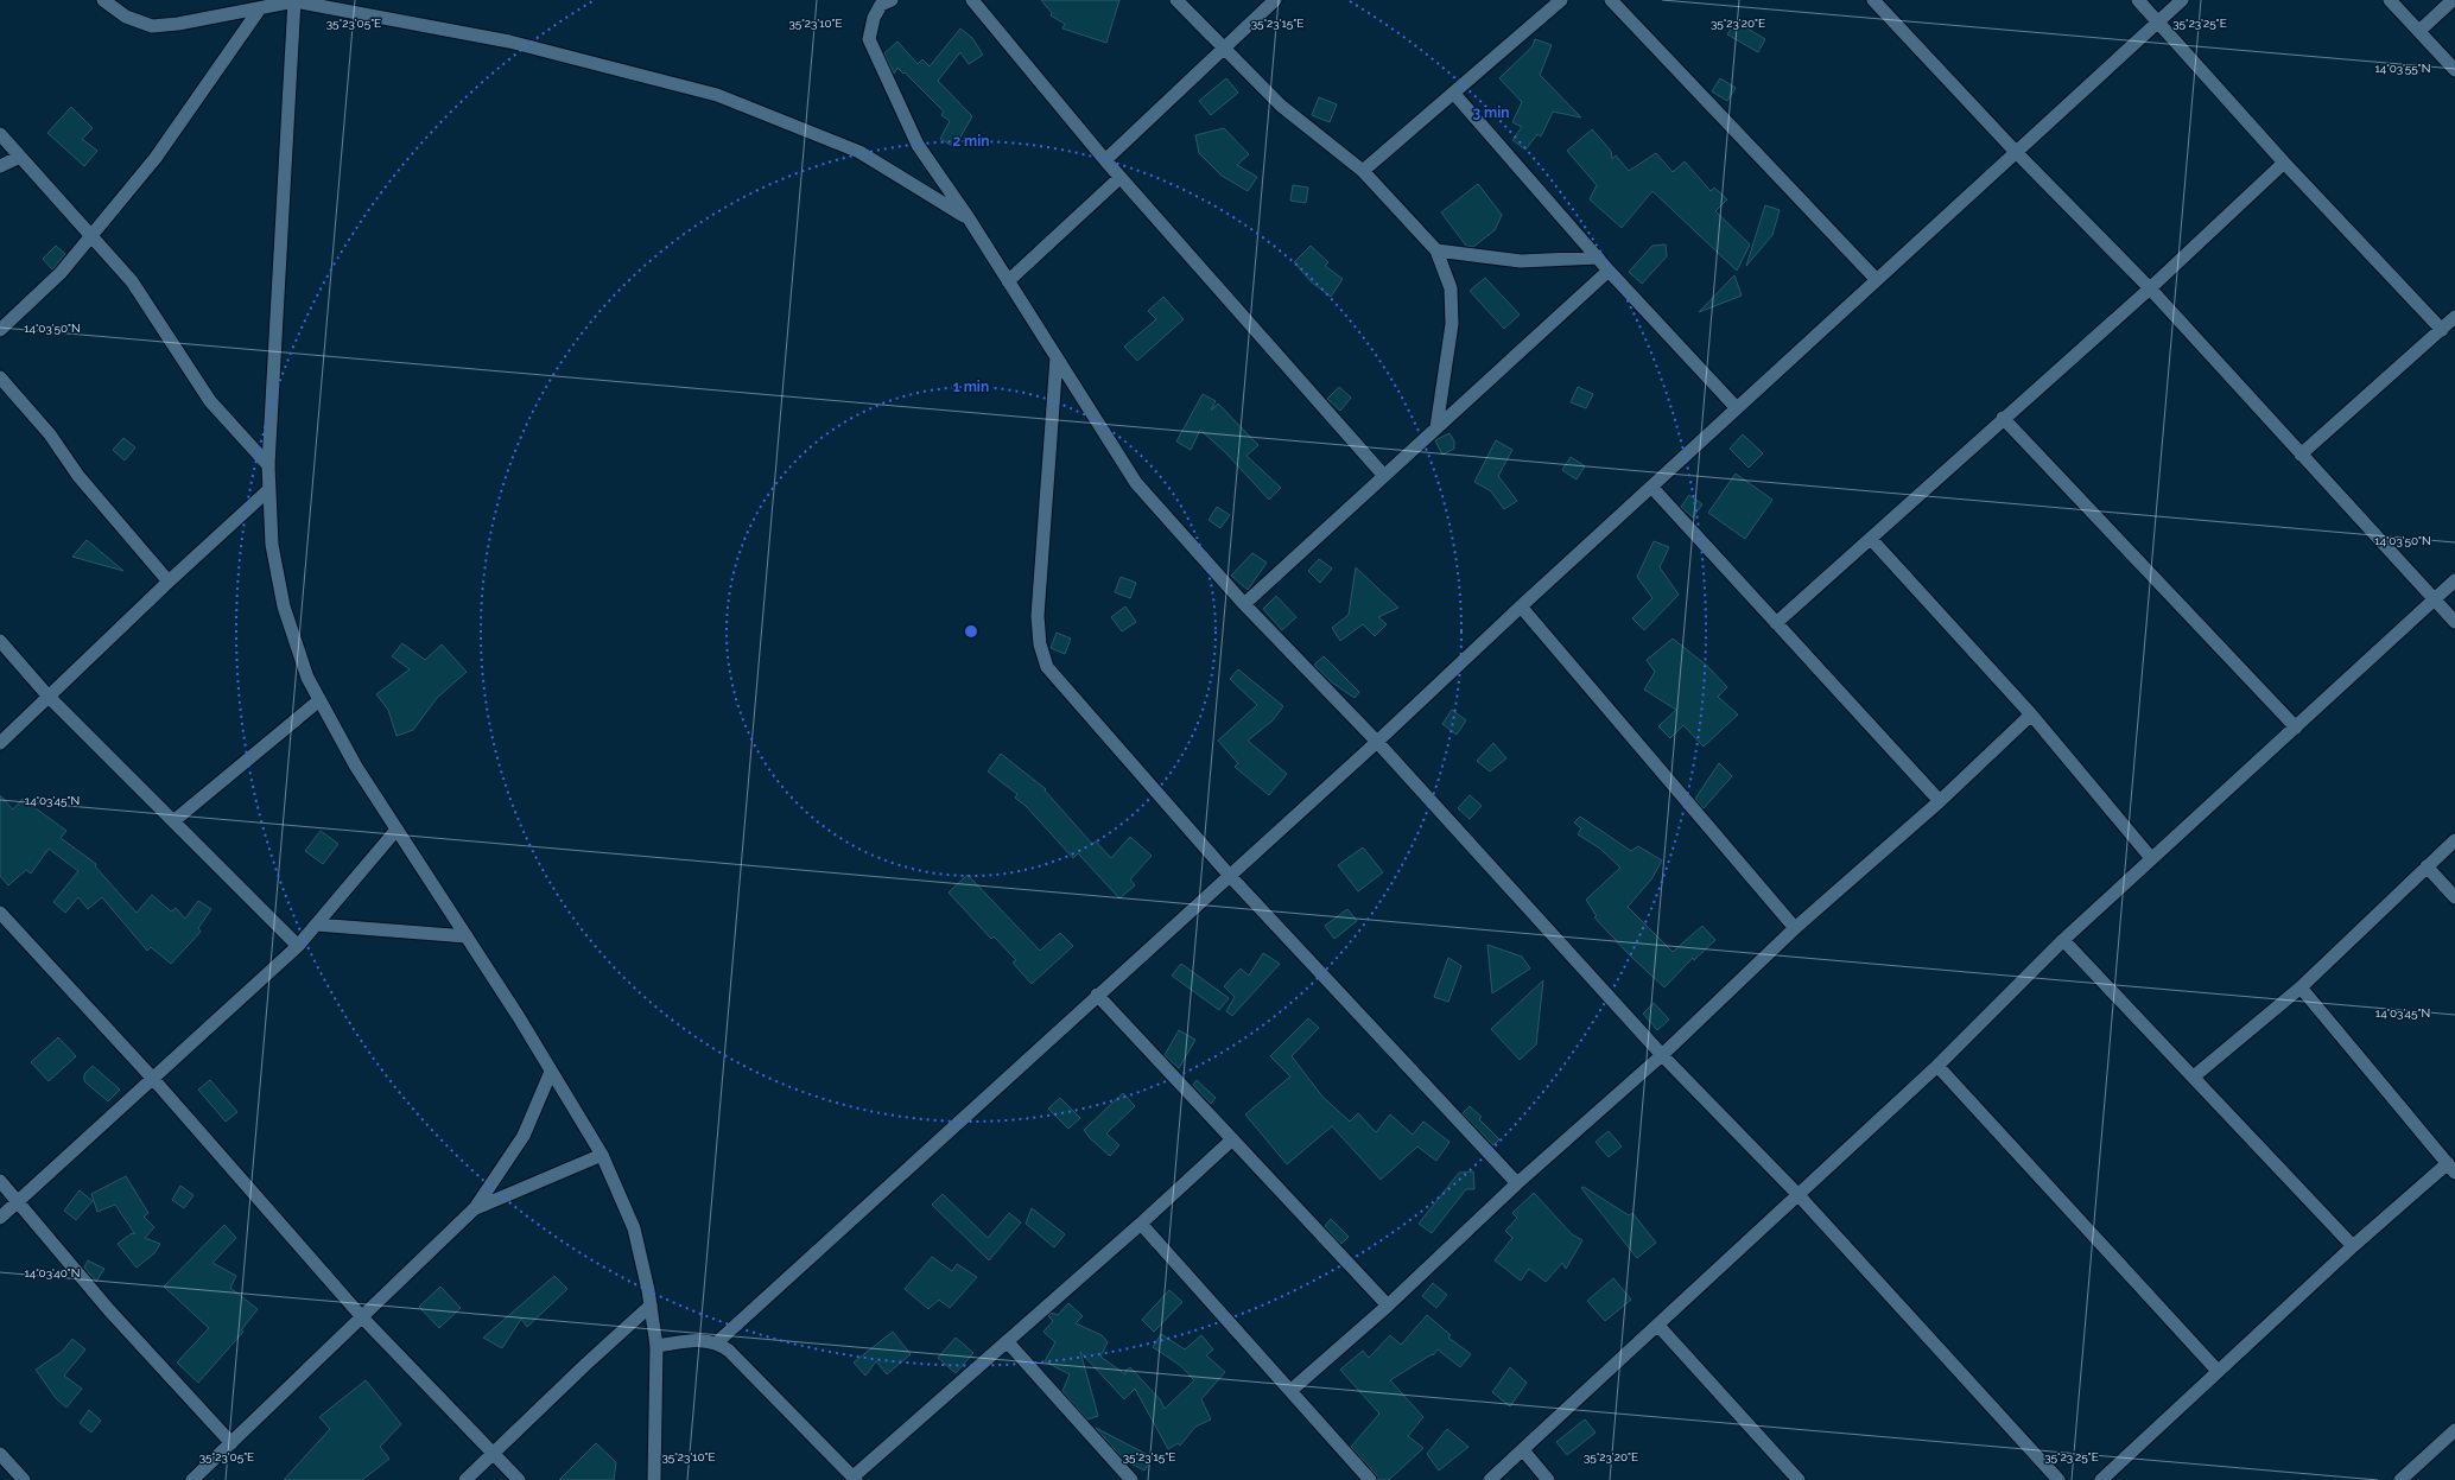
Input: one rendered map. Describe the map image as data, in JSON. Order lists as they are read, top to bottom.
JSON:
{
  "coordinates": [
    "35°23'05\"E",
    "35°23'10\"E",
    "35°23'15\"E",
    "35°23'20\"E",
    "35°23'25\"E",
    "14°03'55\"N",
    "14°03'50\"N",
    "14°03'45\"N",
    "14°03'40\"N"
  ],
  "rings": ["3 min", "2 min", "1 min"]
}
